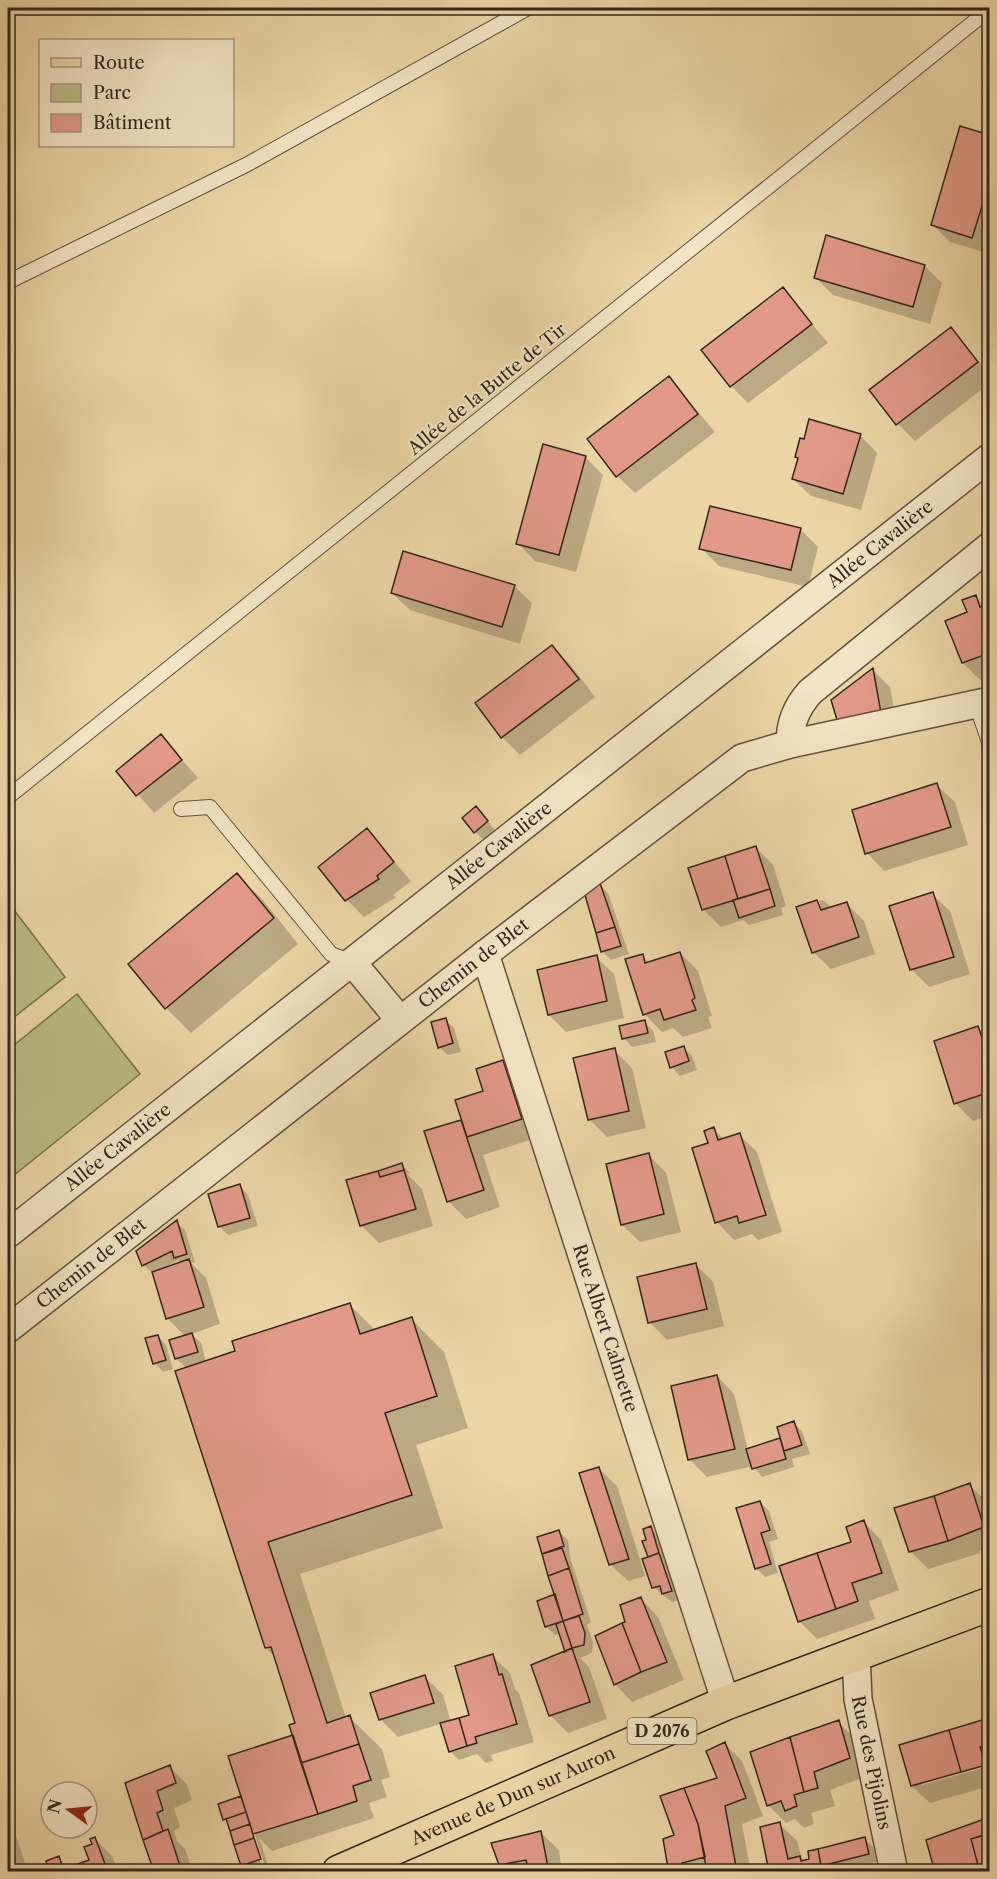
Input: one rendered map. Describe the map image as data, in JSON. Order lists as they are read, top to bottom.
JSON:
{
  "streets": {
    "main road": ["D 2076", "Avenue de Dun sur Auron"],
    "street": [
      "Allée Cavalière",
      "Chemin de Blet",
      "Rue Albert Calmette",
      "Rue des Pijolins"
    ],
    "lane": ["Allée de la Butte de Tir"]
  },
  "crossings": [
    ["Chemin de Blet", "Rue Albert Calmette"],
    ["Rue Albert Calmette", "Avenue de Dun sur Auron"],
    ["Rue des Pijolins", "Avenue de Dun sur Auron"]
  ],
  "legend": ["Route", "Parc", "Bâtiment"],
  "north": "left"
}
